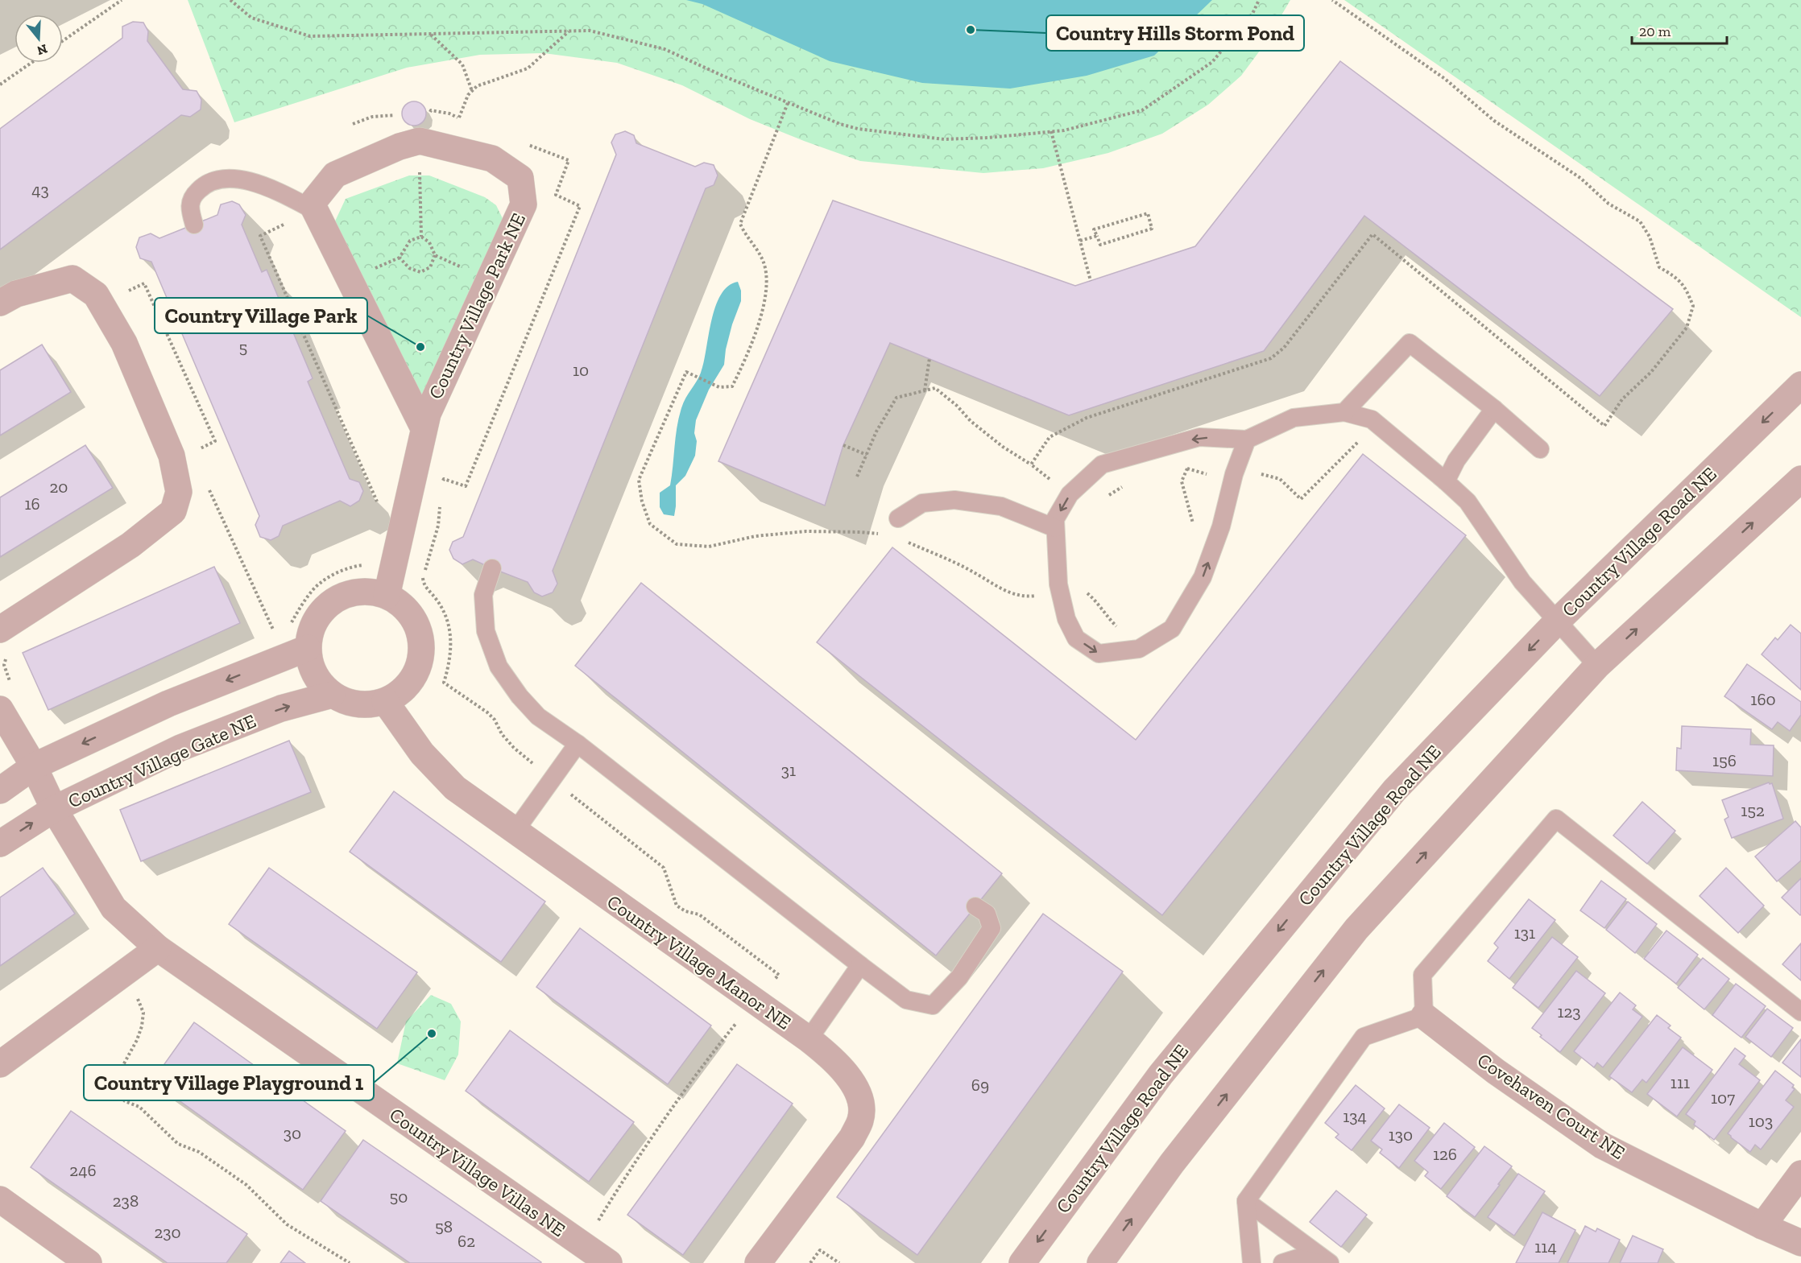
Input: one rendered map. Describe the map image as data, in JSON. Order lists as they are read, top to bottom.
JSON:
{
  "streets": {
    "street": [
      "Country Village Park NE",
      "Country Village Road NE",
      "Country Village Gate NE",
      "Country Village Manor NE",
      "Covehaven Court NE",
      "Country Village Villas NE"
    ]
  },
  "crossings": [
    ["Country Village Gate NE", "Country Village Manor NE"],
    ["Country Village Gate NE", "Country Village Villas NE"]
  ],
  "places": ["Country Hills Storm Pond", "Country Village Park", "Country Village Playground 1"],
  "house_numbers": [
    "43",
    "5",
    "10",
    "20",
    "16",
    "160",
    "156",
    "31",
    "152",
    "131",
    "123",
    "111",
    "69",
    "107",
    "134",
    "103",
    "30",
    "130",
    "126",
    "246",
    "50",
    "238",
    "58",
    "230",
    "62",
    "114"
  ],
  "scale_bar": "20 m",
  "north": "bottom"
}
